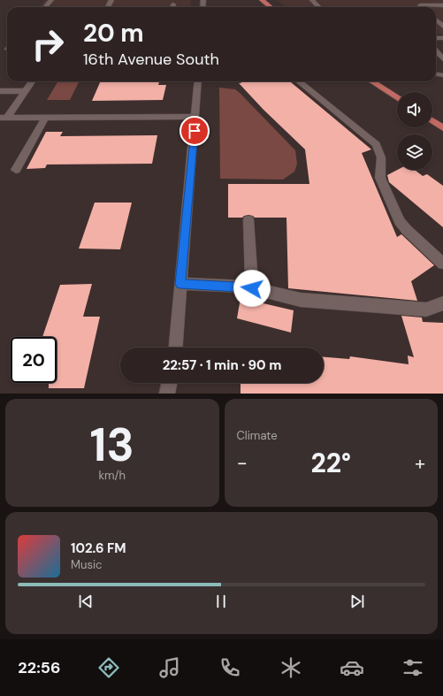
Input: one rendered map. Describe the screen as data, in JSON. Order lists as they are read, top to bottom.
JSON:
{
  "page": {
    "turn": ["20 m", "16th Avenue South"],
    "limit": "20",
    "trip": "22:57 · 1 min · 90 m",
    "tile": [
      ["13", "km/h"],
      "Climate"
    ],
    "heat": ["−", "22°", "+"],
    "song": ["102.6 FM", "Music"],
    "tabs": "22:56"
  }
}
